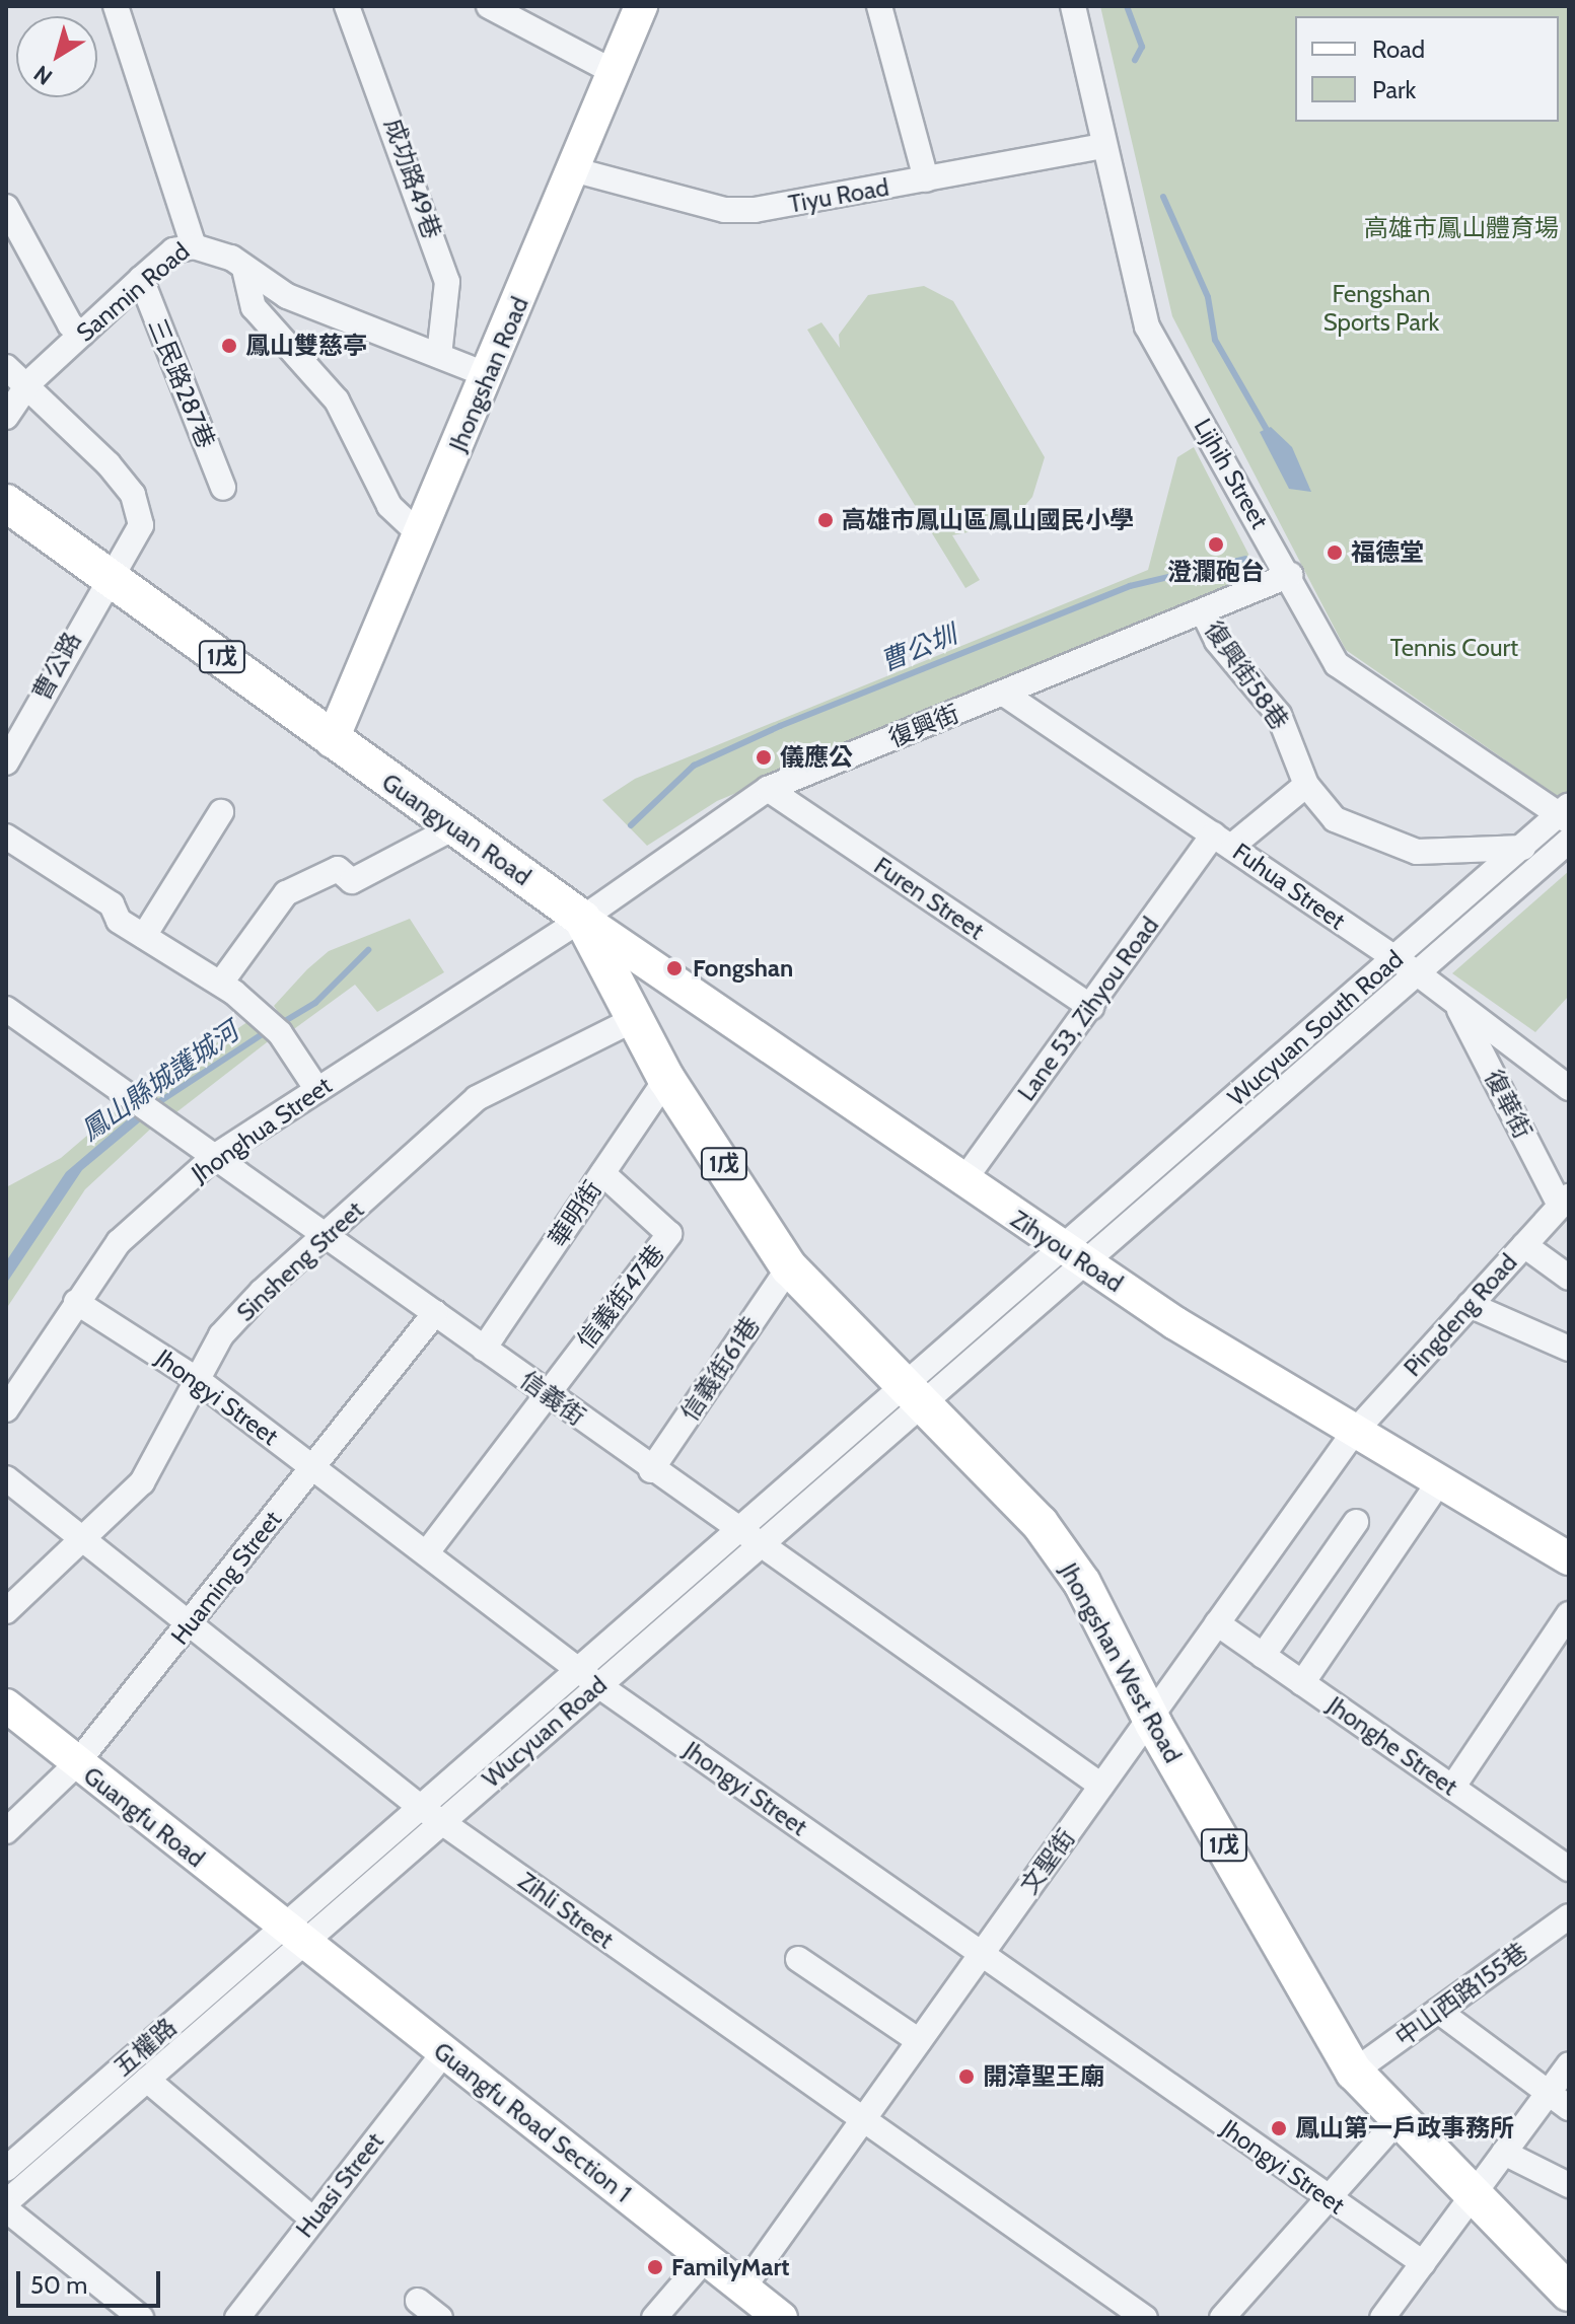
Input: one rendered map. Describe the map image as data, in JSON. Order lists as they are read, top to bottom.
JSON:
{
  "streets": {
    "main road": ["1戊", "Guangyuan Road", "Jhongshan West Road"],
    "street": [
      "成功路49巷",
      "Tiyu Road",
      "Sanmin Road",
      "Jhongshan Road",
      "三民路287巷",
      "Lijhih Street",
      "曹公路",
      "復興街58巷",
      "復興街",
      "Fuhua Street",
      "Furen Street",
      "Lane 53, Zihyou Road",
      "Wucyuan South Road",
      "復華街",
      "Jhonghua Street",
      "華明街",
      "Zihyou Road",
      "Sinsheng Street",
      "信義街47巷",
      "Pingdeng Road",
      "信義街61巷",
      "Jhongyi Street",
      "信義街",
      "Huaming Street",
      "Wucyuan Road",
      "Jhonghe Street",
      "Guangfu Road",
      "文聖街",
      "Zihli Street",
      "中山西路155巷",
      "五權路",
      "Guangfu Road Section 1",
      "Huasi Street"
    ]
  },
  "crossings": [
    ["Tiyu Road", "Jhongshan Road"],
    ["Tiyu Road", "Lijhih Street"],
    ["Sanmin Road", "三民路287巷"],
    ["Sanmin Road", "曹公路"],
    ["Jhongshan Road", "1戊"],
    ["Jhongshan Road", "Guangyuan Road"],
    ["Lijhih Street", "復興街"],
    ["Lijhih Street", "Wucyuan South Road"],
    ["1戊", "曹公路"],
    ["1戊", "Guangyuan Road"],
    ["復興街58巷", "復興街"],
    ["復興街58巷", "Lane 53, Zihyou Road"],
    ["復興街58巷", "Wucyuan South Road"],
    ["復興街", "Guangyuan Road"],
    ["復興街", "Fuhua Street"],
    ["復興街", "Furen Street"],
    ["復興街", "Jhonghua Street"],
    ["復興街", "Zihyou Road"],
    ["復興街", "Jhongshan West Road"],
    ["Guangyuan Road", "Jhonghua Street"],
    ["Guangyuan Road", "Zihyou Road"],
    ["Guangyuan Road", "Jhongshan West Road"],
    ["Fuhua Street", "Lane 53, Zihyou Road"],
    ["Fuhua Street", "Wucyuan South Road"],
    ["Fuhua Street", "復華街"],
    ["Furen Street", "Lane 53, Zihyou Road"],
    ["Lane 53, Zihyou Road", "Zihyou Road"],
    ["Wucyuan South Road", "Zihyou Road"],
    ["Wucyuan South Road", "Wucyuan Road"],
    ["復華街", "Pingdeng Road"],
    ["Jhonghua Street", "Zihyou Road"],
    ["Jhonghua Street", "Jhongyi Street"],
    ["Jhonghua Street", "信義街"],
    ["Jhonghua Street", "Jhongshan West Road"],
    ["華明街", "信義街47巷"],
    ["華明街", "信義街"],
    ["華明街", "Jhongshan West Road"],
    ["Zihyou Road", "Pingdeng Road"],
    ["Zihyou Road", "Jhongshan West Road"],
    ["Zihyou Road", "Wucyuan Road"],
    ["Zihyou Road", "文聖街"],
    ["Sinsheng Street", "Jhongyi Street"],
    ["Sinsheng Street", "信義街"],
    ["Sinsheng Street", "Jhongshan West Road"],
    ["Sinsheng Street", "Zihli Street"],
    ["信義街47巷", "信義街"],
    ["Pingdeng Road", "文聖街"],
    ["信義街61巷", "信義街"],
    ["信義街61巷", "Jhongshan West Road"],
    ["Jhongyi Street", "Huaming Street"],
    ["Jhongyi Street", "Wucyuan Road"],
    ["Jhongyi Street", "文聖街"],
    ["信義街", "Huaming Street"],
    ["信義街", "Wucyuan Road"],
    ["信義街", "文聖街"],
    ["Huaming Street", "Guangfu Road"],
    ["Huaming Street", "Zihli Street"],
    ["Jhongshan West Road", "Wucyuan Road"],
    ["Jhongshan West Road", "文聖街"],
    ["Jhongshan West Road", "中山西路155巷"],
    ["Wucyuan Road", "Guangfu Road"],
    ["Wucyuan Road", "Zihli Street"],
    ["Wucyuan Road", "五權路"],
    ["Wucyuan Road", "Guangfu Road Section 1"],
    ["Jhonghe Street", "文聖街"],
    ["Guangfu Road", "五權路"],
    ["Guangfu Road", "Guangfu Road Section 1"],
    ["文聖街", "Zihli Street"],
    ["文聖街", "Guangfu Road Section 1"],
    ["五權路", "Guangfu Road Section 1"],
    ["Guangfu Road Section 1", "Huasi Street"]
  ],
  "water": ["曹公圳", "鳳山縣城護城河"],
  "parks": ["高雄市鳳山體育場", "Fengshan Sports Park", "Tennis Court"],
  "places": [
    "鳳山雙慈亭",
    "高雄市鳳山區鳳山國民小學",
    "澄瀾砲台",
    "福德堂",
    "儀應公",
    "Fongshan",
    "開漳聖王廟",
    "鳳山第一戶政事務所",
    "FamilyMart"
  ],
  "legend": ["Road", "Park"],
  "scale_bar": "50 m",
  "north": "bottom left"
}
